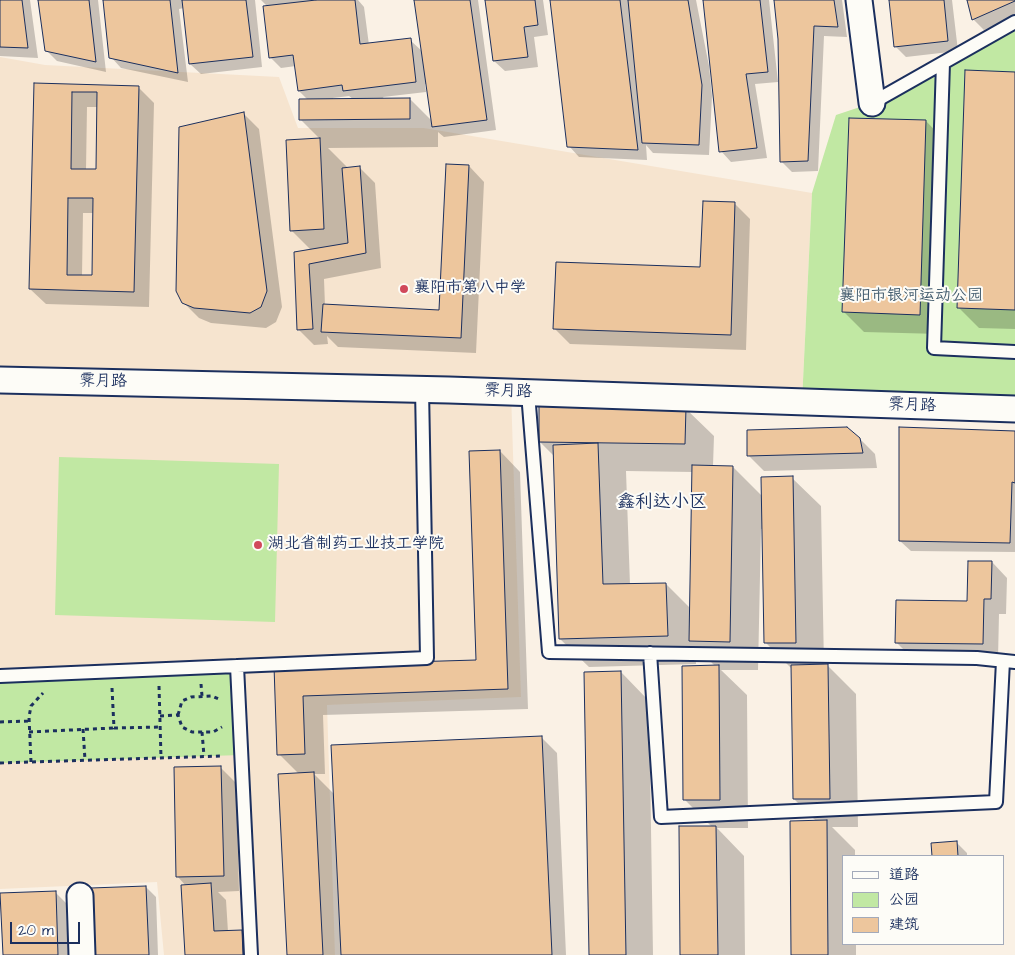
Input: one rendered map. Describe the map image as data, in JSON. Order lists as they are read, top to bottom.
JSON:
{
  "streets": {
    "street": ["霁月路"]
  },
  "districts": ["鑫利达小区"],
  "parks": ["襄阳市银河运动公园"],
  "places": ["襄阳市第八中学", "湖北省制药工业技工学院"],
  "legend": ["道路", "公园", "建筑"],
  "scale_bar": "20 m"
}
